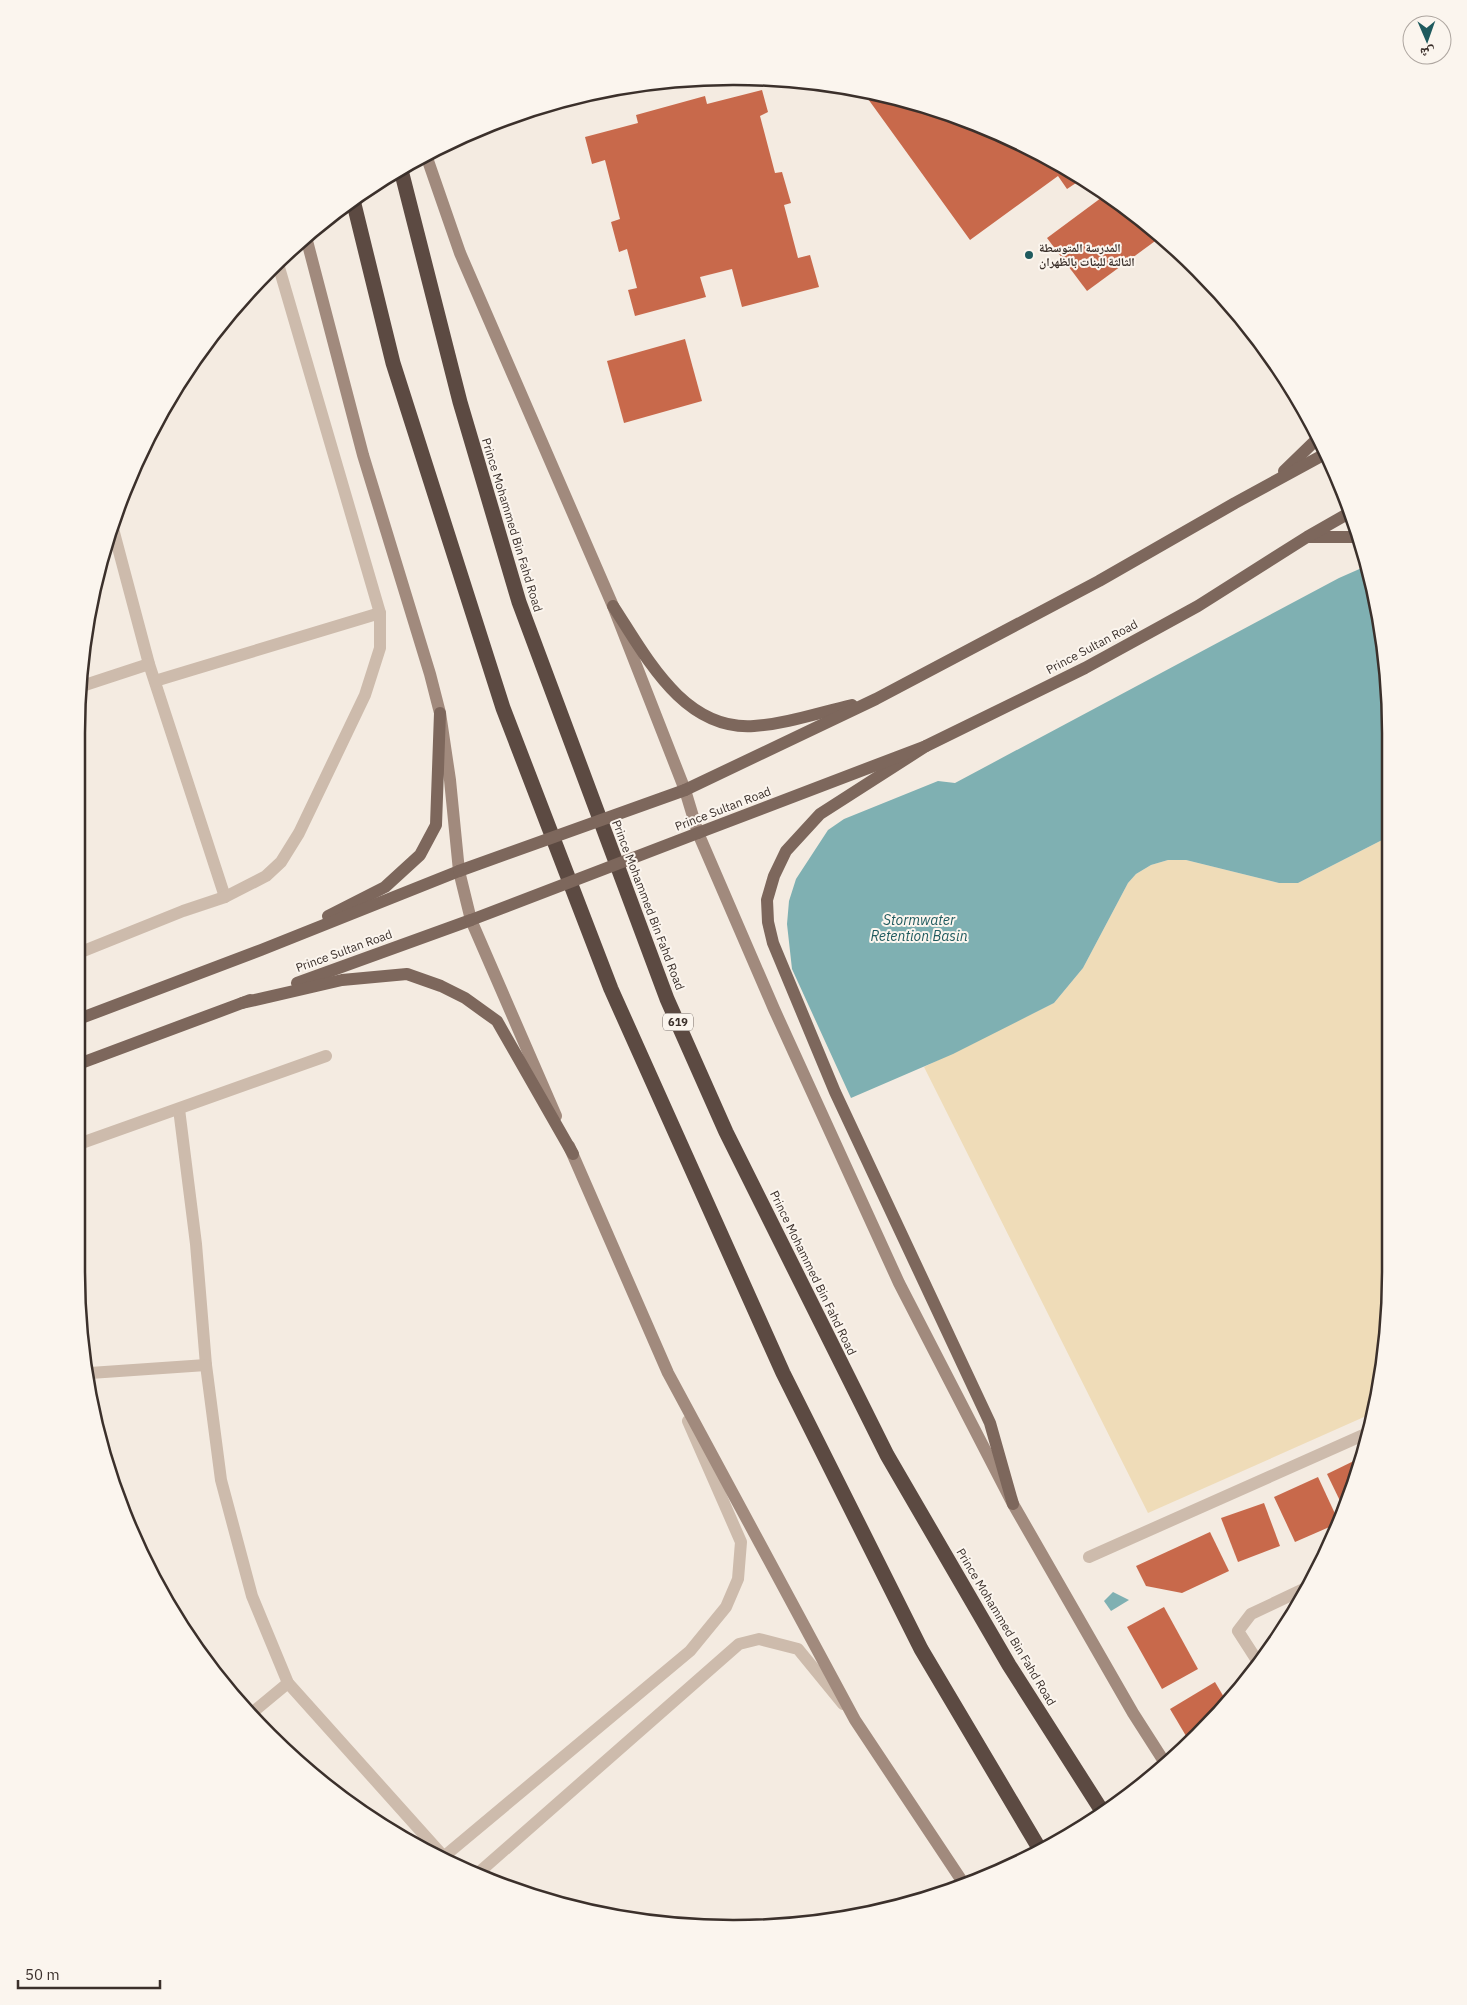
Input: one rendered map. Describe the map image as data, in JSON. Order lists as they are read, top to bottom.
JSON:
{
  "streets": {
    "highway": ["Prince Mohammed Bin Fahd Road", "619"],
    "main road": ["Prince Sultan Road"]
  },
  "water": ["Stormwater Retention Basin"],
  "places": ["المدرسة المتوسطة الثالثة للبنات بالظهران"],
  "scale_bar": "50 m",
  "north": "bottom"
}
